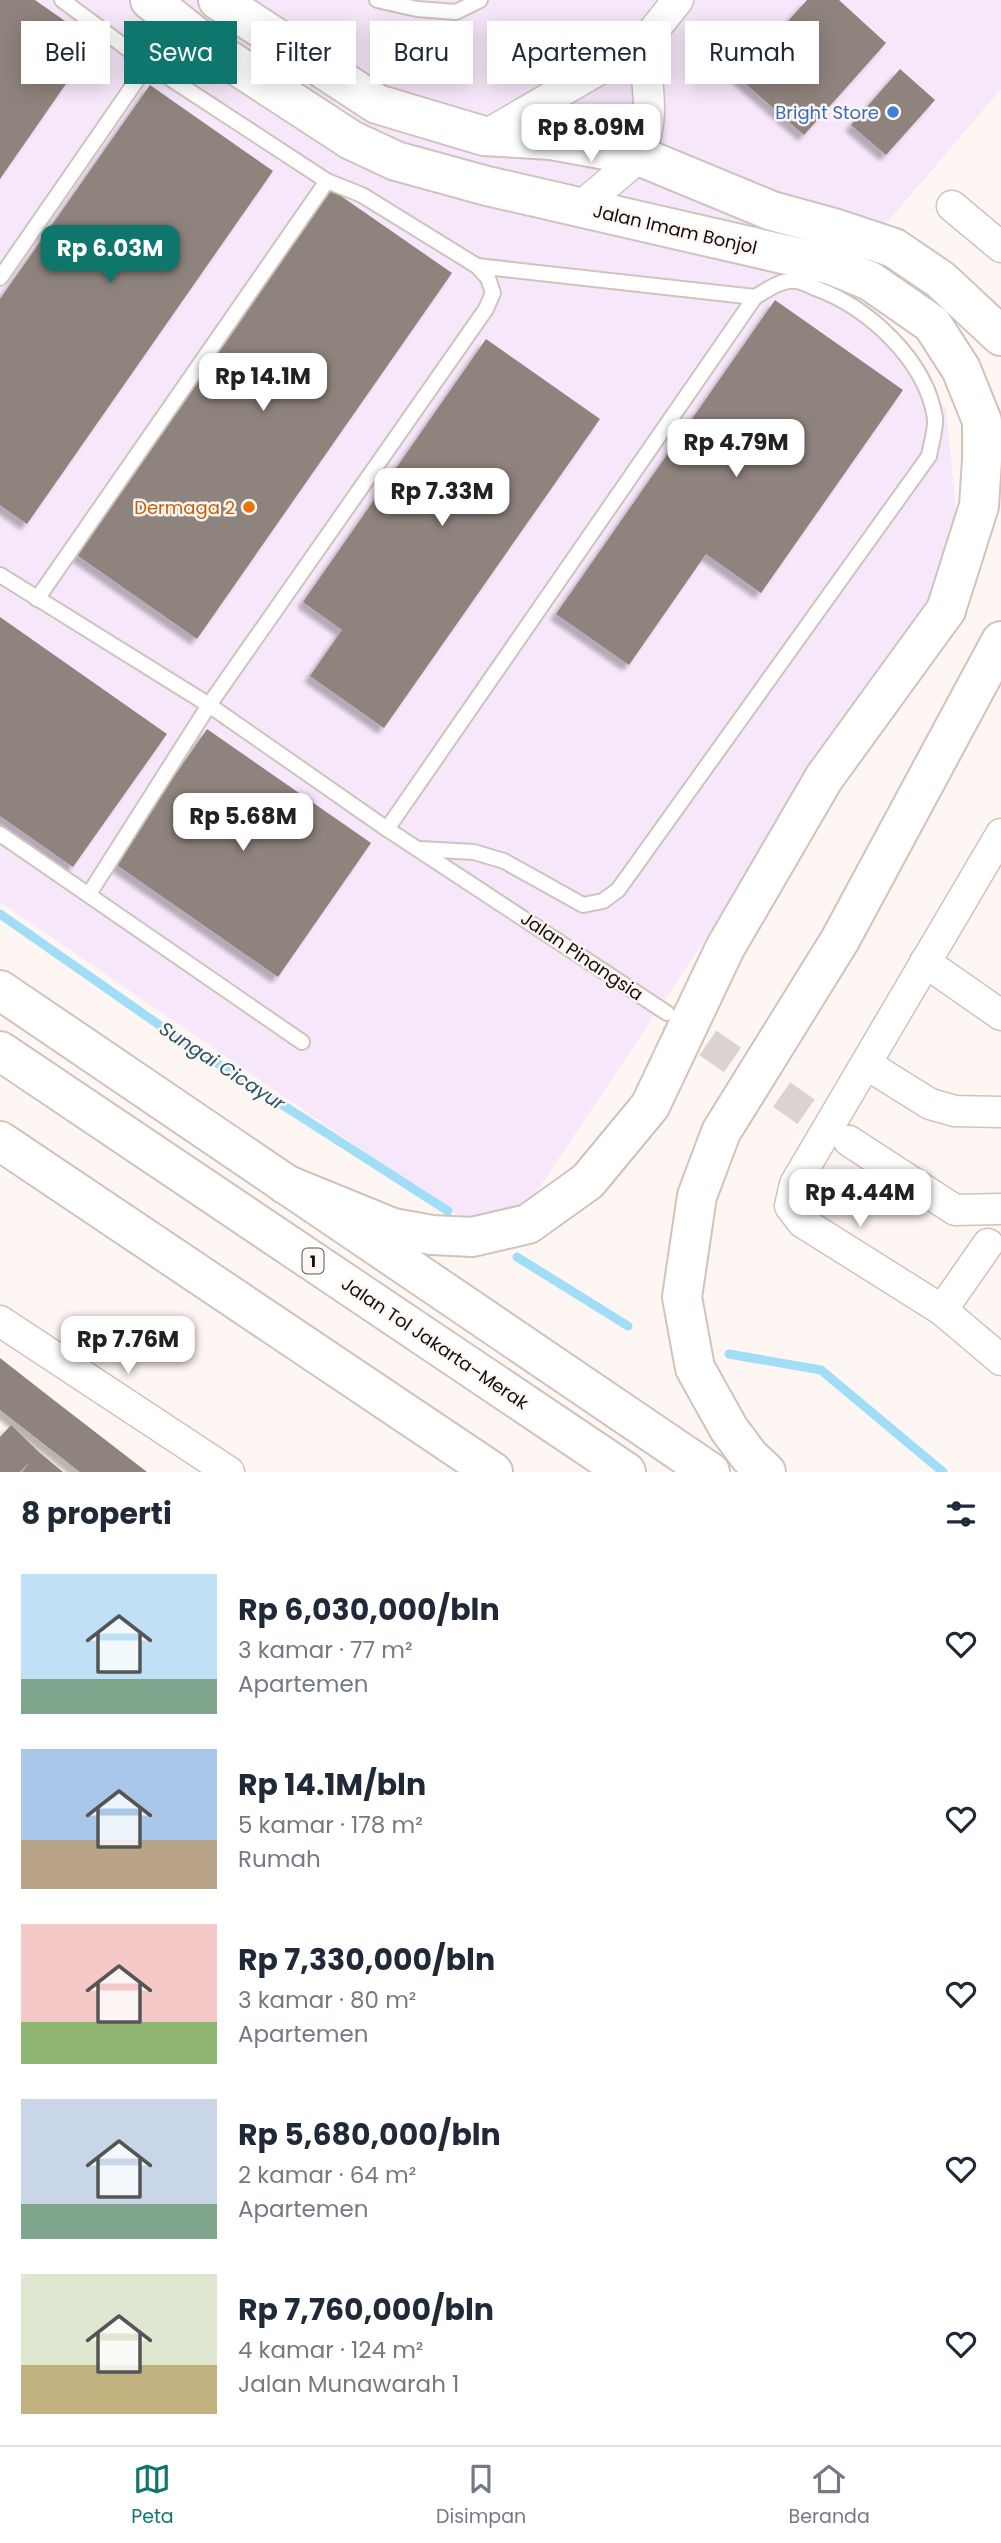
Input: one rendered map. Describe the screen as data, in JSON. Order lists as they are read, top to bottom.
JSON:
{
  "streets": {
    "main road": ["Jalan Imam Bonjol", "1", "Jalan Tol Jakarta–Merak"],
    "lane": ["Jalan Pinangsia"]
  },
  "water": ["Sungai Cicayur"],
  "places": ["Bright Store", "Dermaga 2"],
  "page": {
    "chip": [
      "Beli",
      "Sewa",
      "Filter",
      "Baru",
      "Apartemen",
      "Rumah"
    ],
    "price": [
      "Rp 8.09M",
      "Rp 6.03M",
      "Rp 14.1M",
      "Rp 4.79M",
      "Rp 7.33M",
      "Rp 5.68M",
      "Rp 4.44M",
      "Rp 7.76M"
    ],
    "heading": "8 properti",
    "list": [
      {
        "name": "Rp 6,030,000/bln",
        "note": "3 kamar · 77 m² · Apartemen"
      },
      {
        "name": "Rp 14.1M/bln",
        "note": "5 kamar · 178 m² · Rumah"
      },
      {
        "name": "Rp 7,330,000/bln",
        "note": "3 kamar · 80 m² · Apartemen"
      },
      {
        "name": "Rp 5,680,000/bln",
        "note": "2 kamar · 64 m² · Apartemen"
      },
      {
        "name": "Rp 7,760,000/bln",
        "note": "4 kamar · 124 m² · Jalan Munawarah 1"
      }
    ],
    "tabs": ["Peta", "Disimpan", "Beranda"]
  }
}
